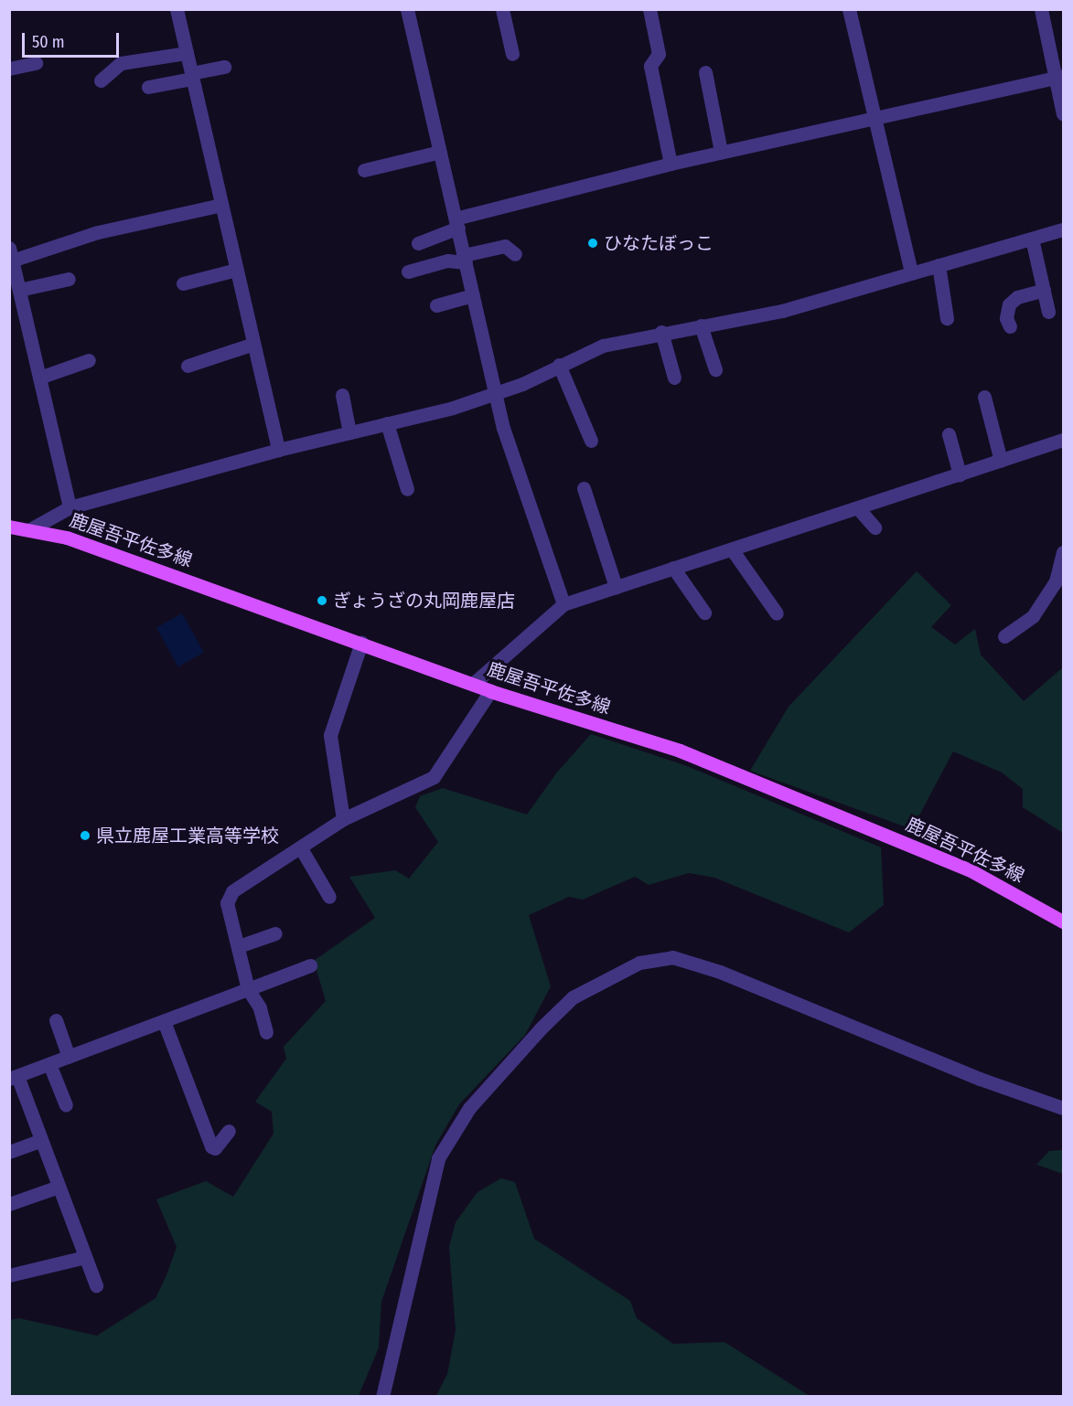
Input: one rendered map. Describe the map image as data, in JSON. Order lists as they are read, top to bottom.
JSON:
{
  "streets": {
    "main road": ["鹿屋吾平佐多線"]
  },
  "places": ["ひなたぼっこ", "ぎょうざの丸岡鹿屋店", "県立鹿屋工業高等学校"],
  "scale_bar": "50 m"
}
